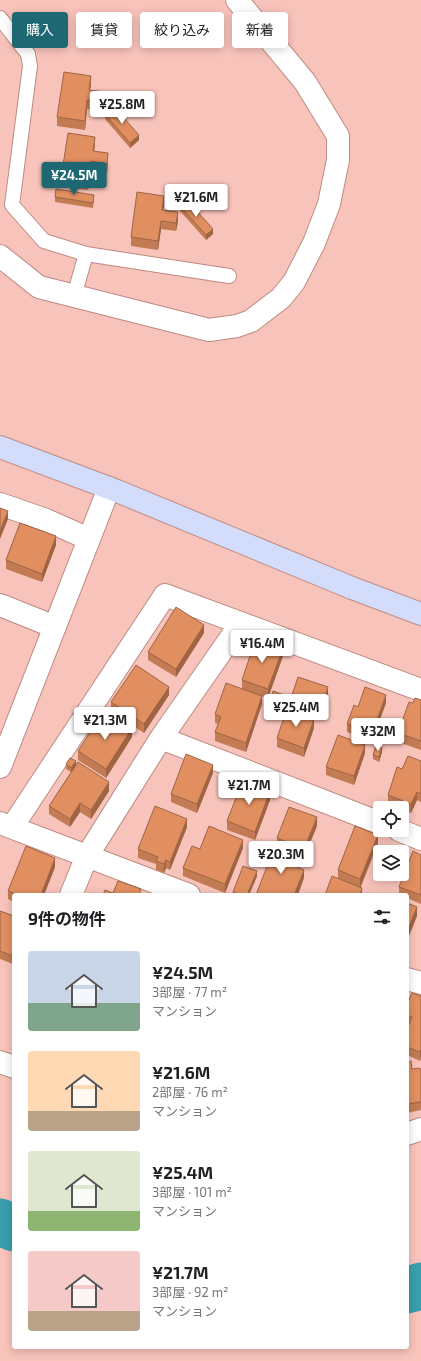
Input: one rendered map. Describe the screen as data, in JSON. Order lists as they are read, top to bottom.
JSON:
{
  "page": {
    "chip": [
      "購入",
      "賃貸",
      "絞り込み",
      "新着"
    ],
    "price": [
      "¥25.8M",
      "¥24.5M",
      "¥21.6M",
      "¥16.4M",
      "¥25.4M",
      "¥21.3M",
      "¥32M",
      "¥21.7M",
      "¥20.3M"
    ],
    "heading": "9件の物件",
    "list": [
      {
        "name": "¥24.5M",
        "note": "3部屋 · 77 m² · マンション"
      },
      {
        "name": "¥21.6M",
        "note": "2部屋 · 76 m² · マンション"
      },
      {
        "name": "¥25.4M",
        "note": "3部屋 · 101 m² · マンション"
      },
      {
        "name": "¥21.7M",
        "note": "3部屋 · 92 m² · マンション"
      }
    ]
  }
}
